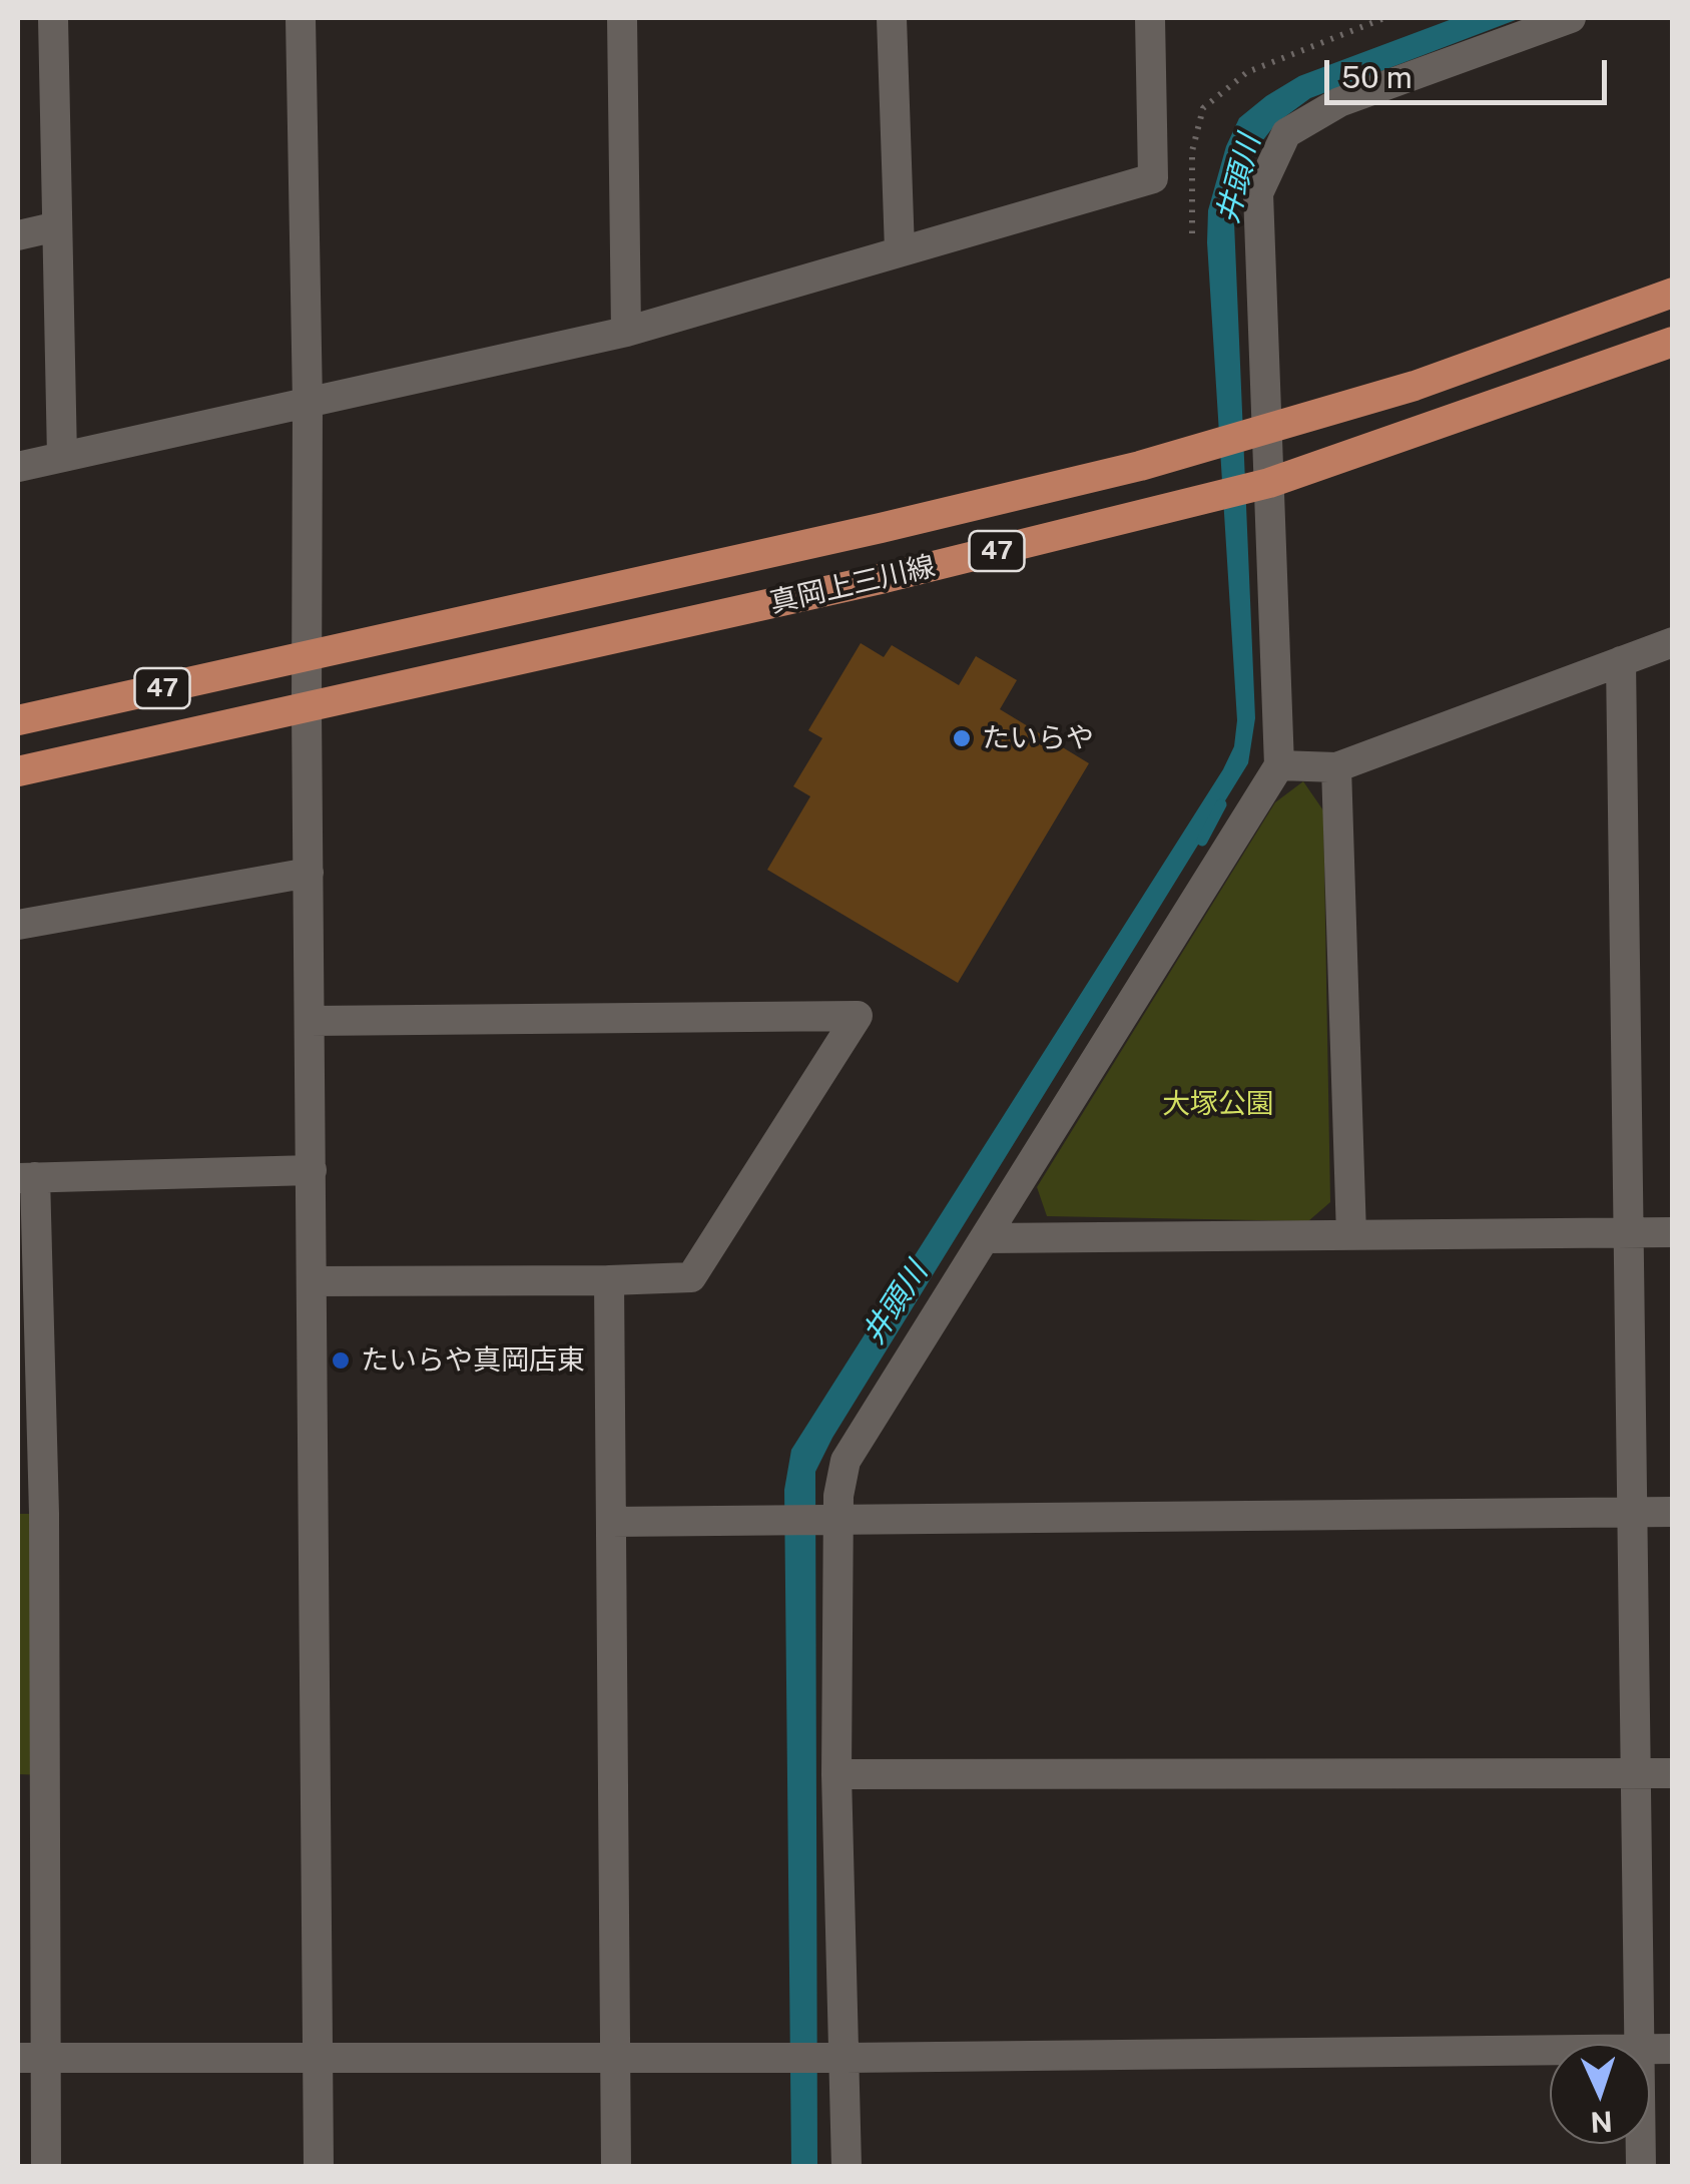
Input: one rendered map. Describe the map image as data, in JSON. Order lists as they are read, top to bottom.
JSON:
{
  "streets": {
    "main road": ["47", "真岡上三川線"]
  },
  "water": ["井頭川"],
  "parks": ["大塚公園"],
  "places": ["たいらや", "たいらや真岡店東"],
  "scale_bar": "50 m",
  "north": "bottom"
}
